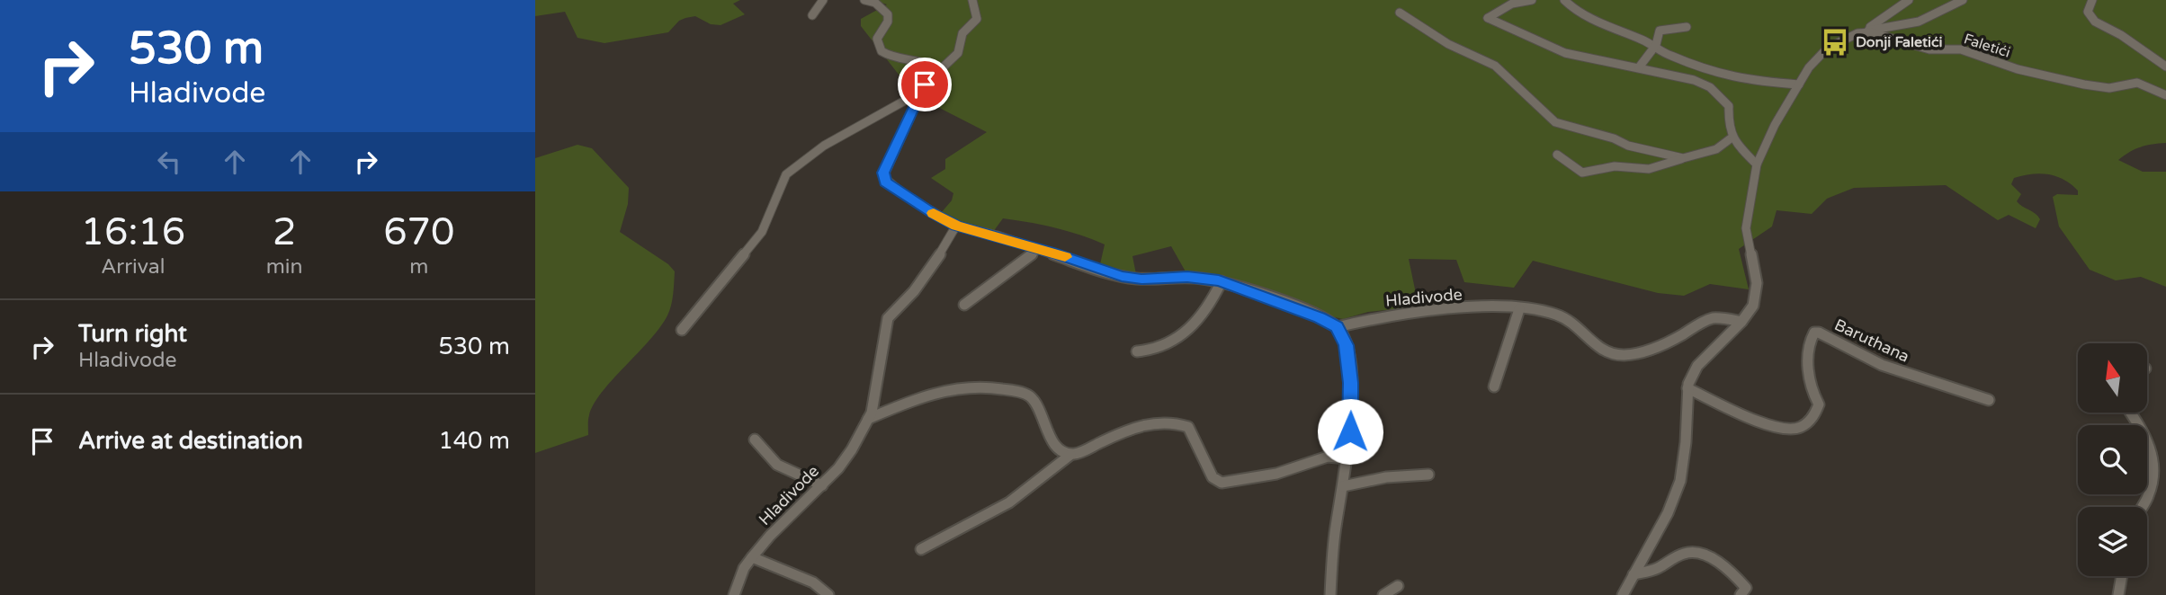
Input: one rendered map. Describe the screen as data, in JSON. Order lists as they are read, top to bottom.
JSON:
{
  "streets": {
    "street": ["Faletići", "Hladivode", "Baruthana"]
  },
  "places": {
    "bus stop": ["Donji Faletići"]
  },
  "north": "top",
  "page": {
    "turn": ["530 m", "Hladivode"],
    "eta": [
      "16:16",
      "Arrival",
      "2",
      "min",
      "670",
      "m"
    ],
    "list": [
      {
        "name": "Turn right",
        "note": "Hladivode",
        "value": "530 m"
      },
      {
        "name": "Arrive at destination",
        "value": "140 m"
      }
    ]
  }
}
